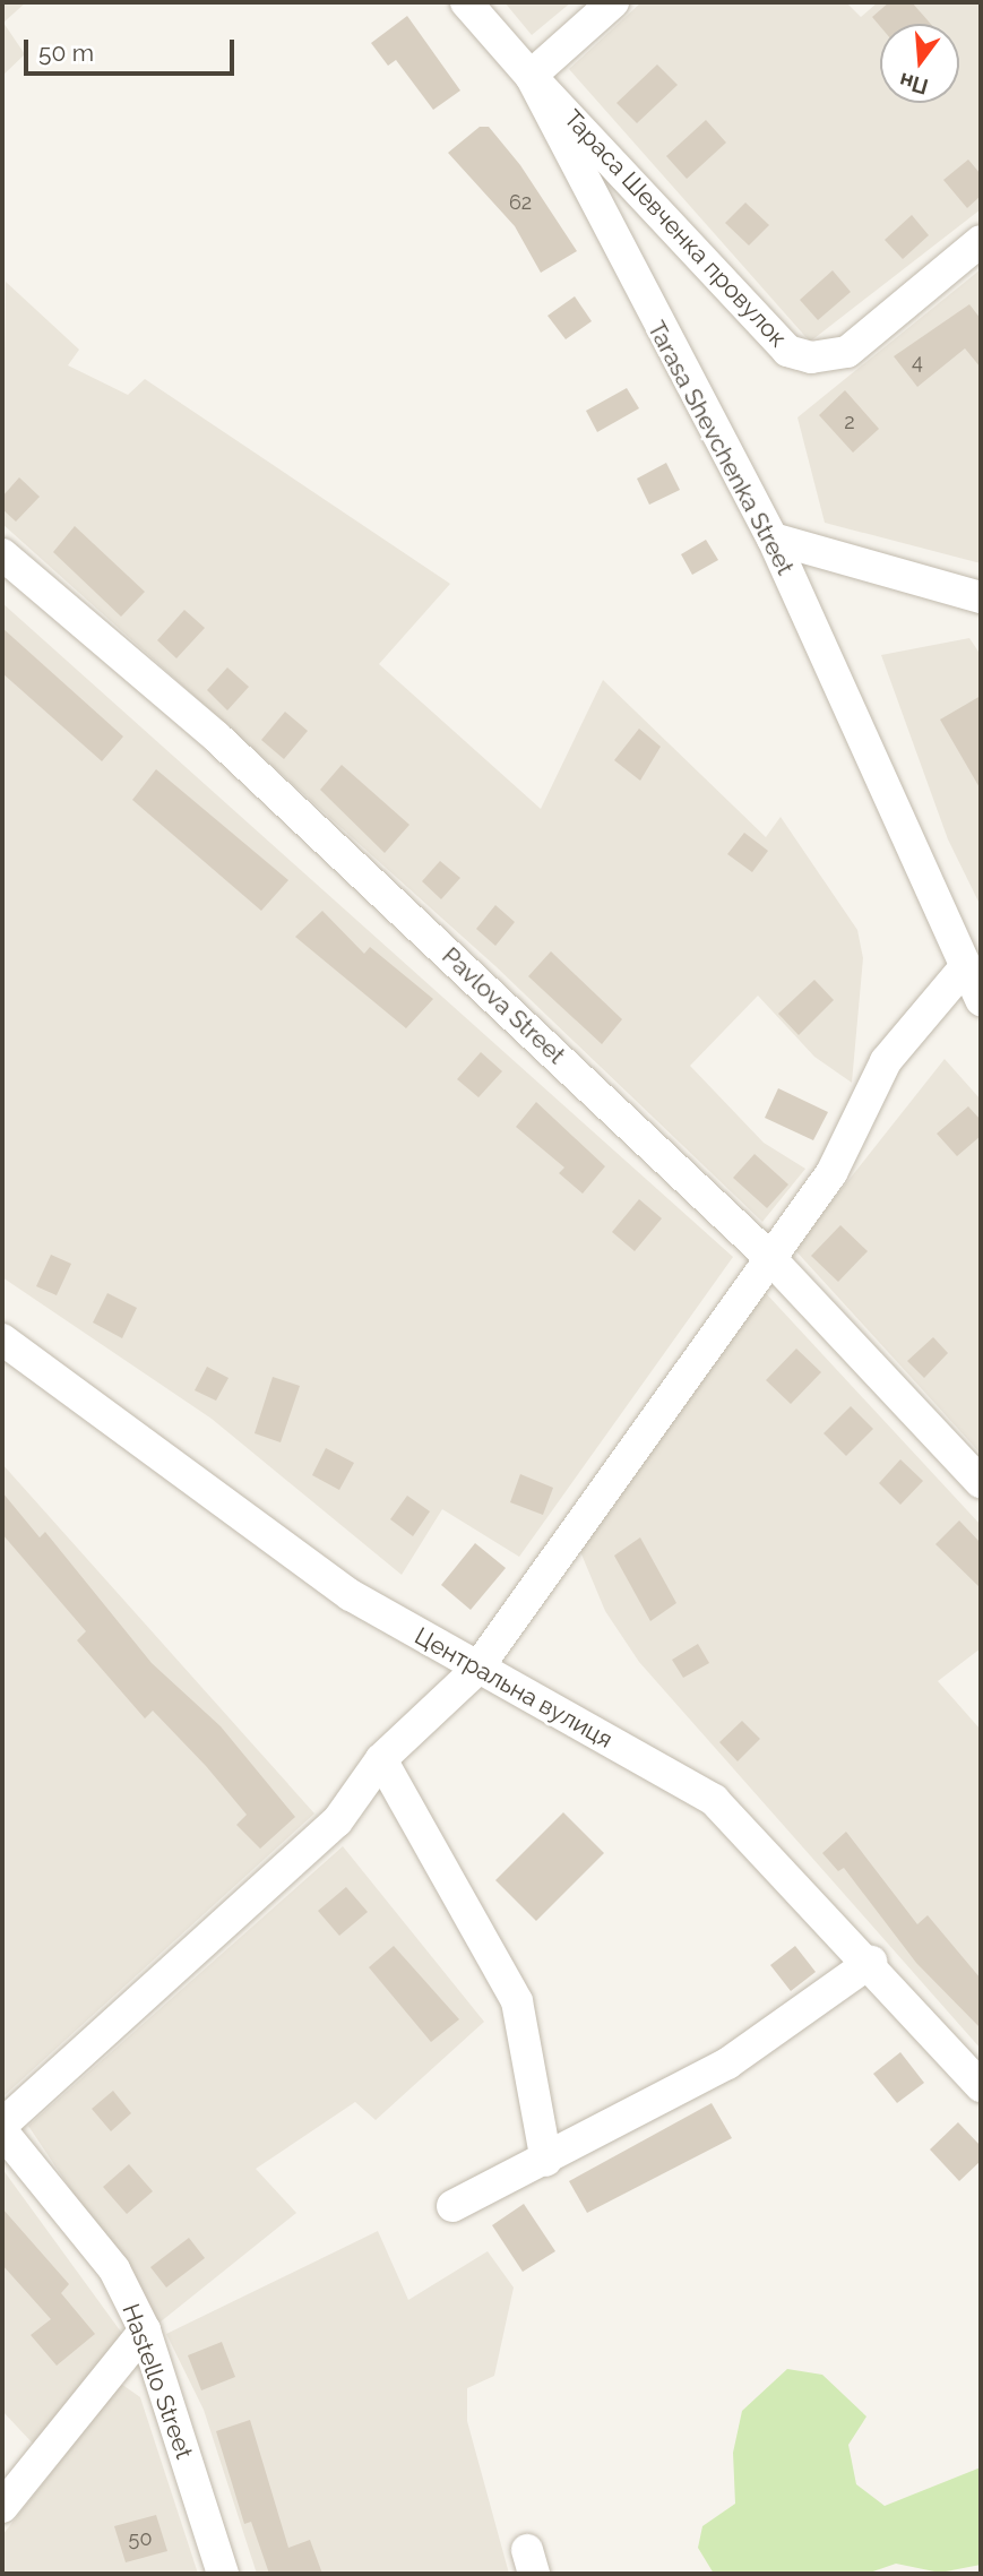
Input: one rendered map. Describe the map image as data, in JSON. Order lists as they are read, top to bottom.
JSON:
{
  "streets": {
    "street": [
      "Тараса Шевченка провулок",
      "Tarasa Shevchenka Street",
      "Pavlova Street",
      "Центральна вулиця",
      "Hastello Street"
    ]
  },
  "crossings": [
    ["Тараса Шевченка провулок", "Tarasa Shevchenka Street"]
  ],
  "house_numbers": [
    "62",
    "4",
    "2",
    "50"
  ],
  "scale_bar": "50 m",
  "north": "bottom"
}
